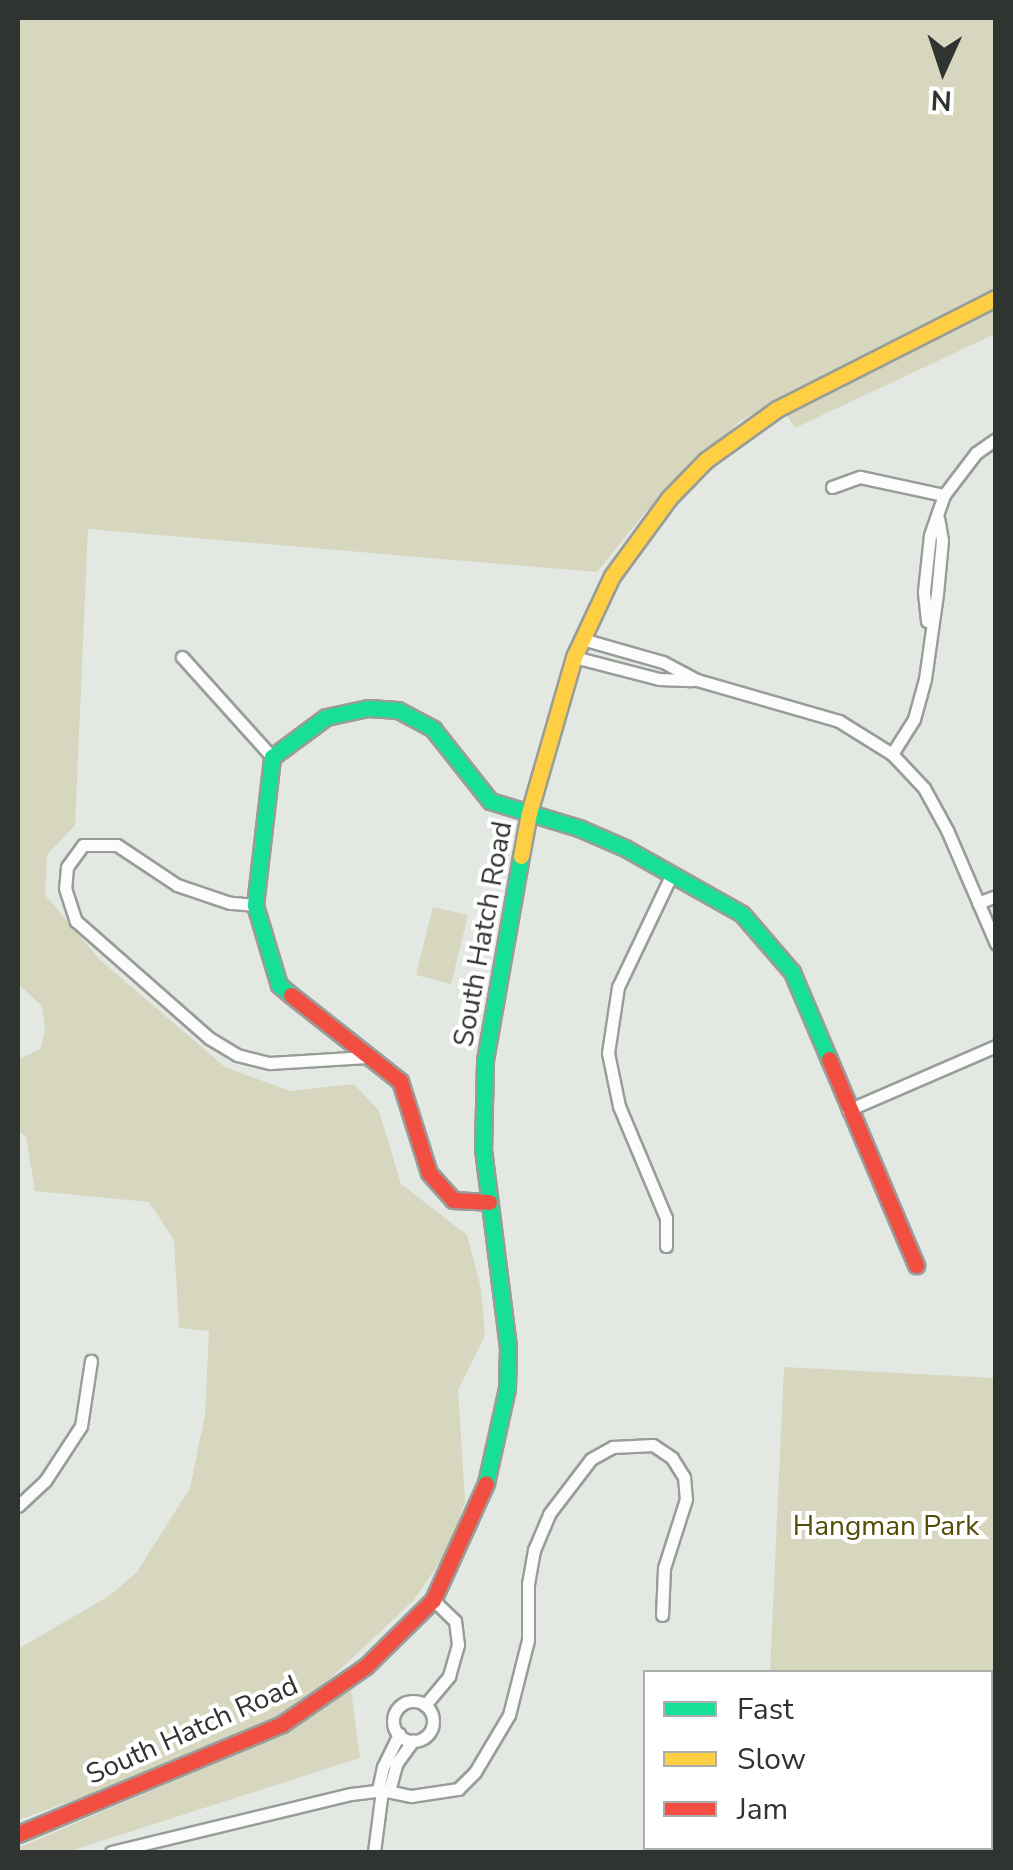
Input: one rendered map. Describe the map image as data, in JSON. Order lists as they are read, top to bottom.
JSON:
{
  "streets": {
    "main road": ["South Hatch Road"]
  },
  "parks": ["Hangman Park"],
  "legend": ["Fast", "Slow", "Jam"],
  "north": "bottom"
}
